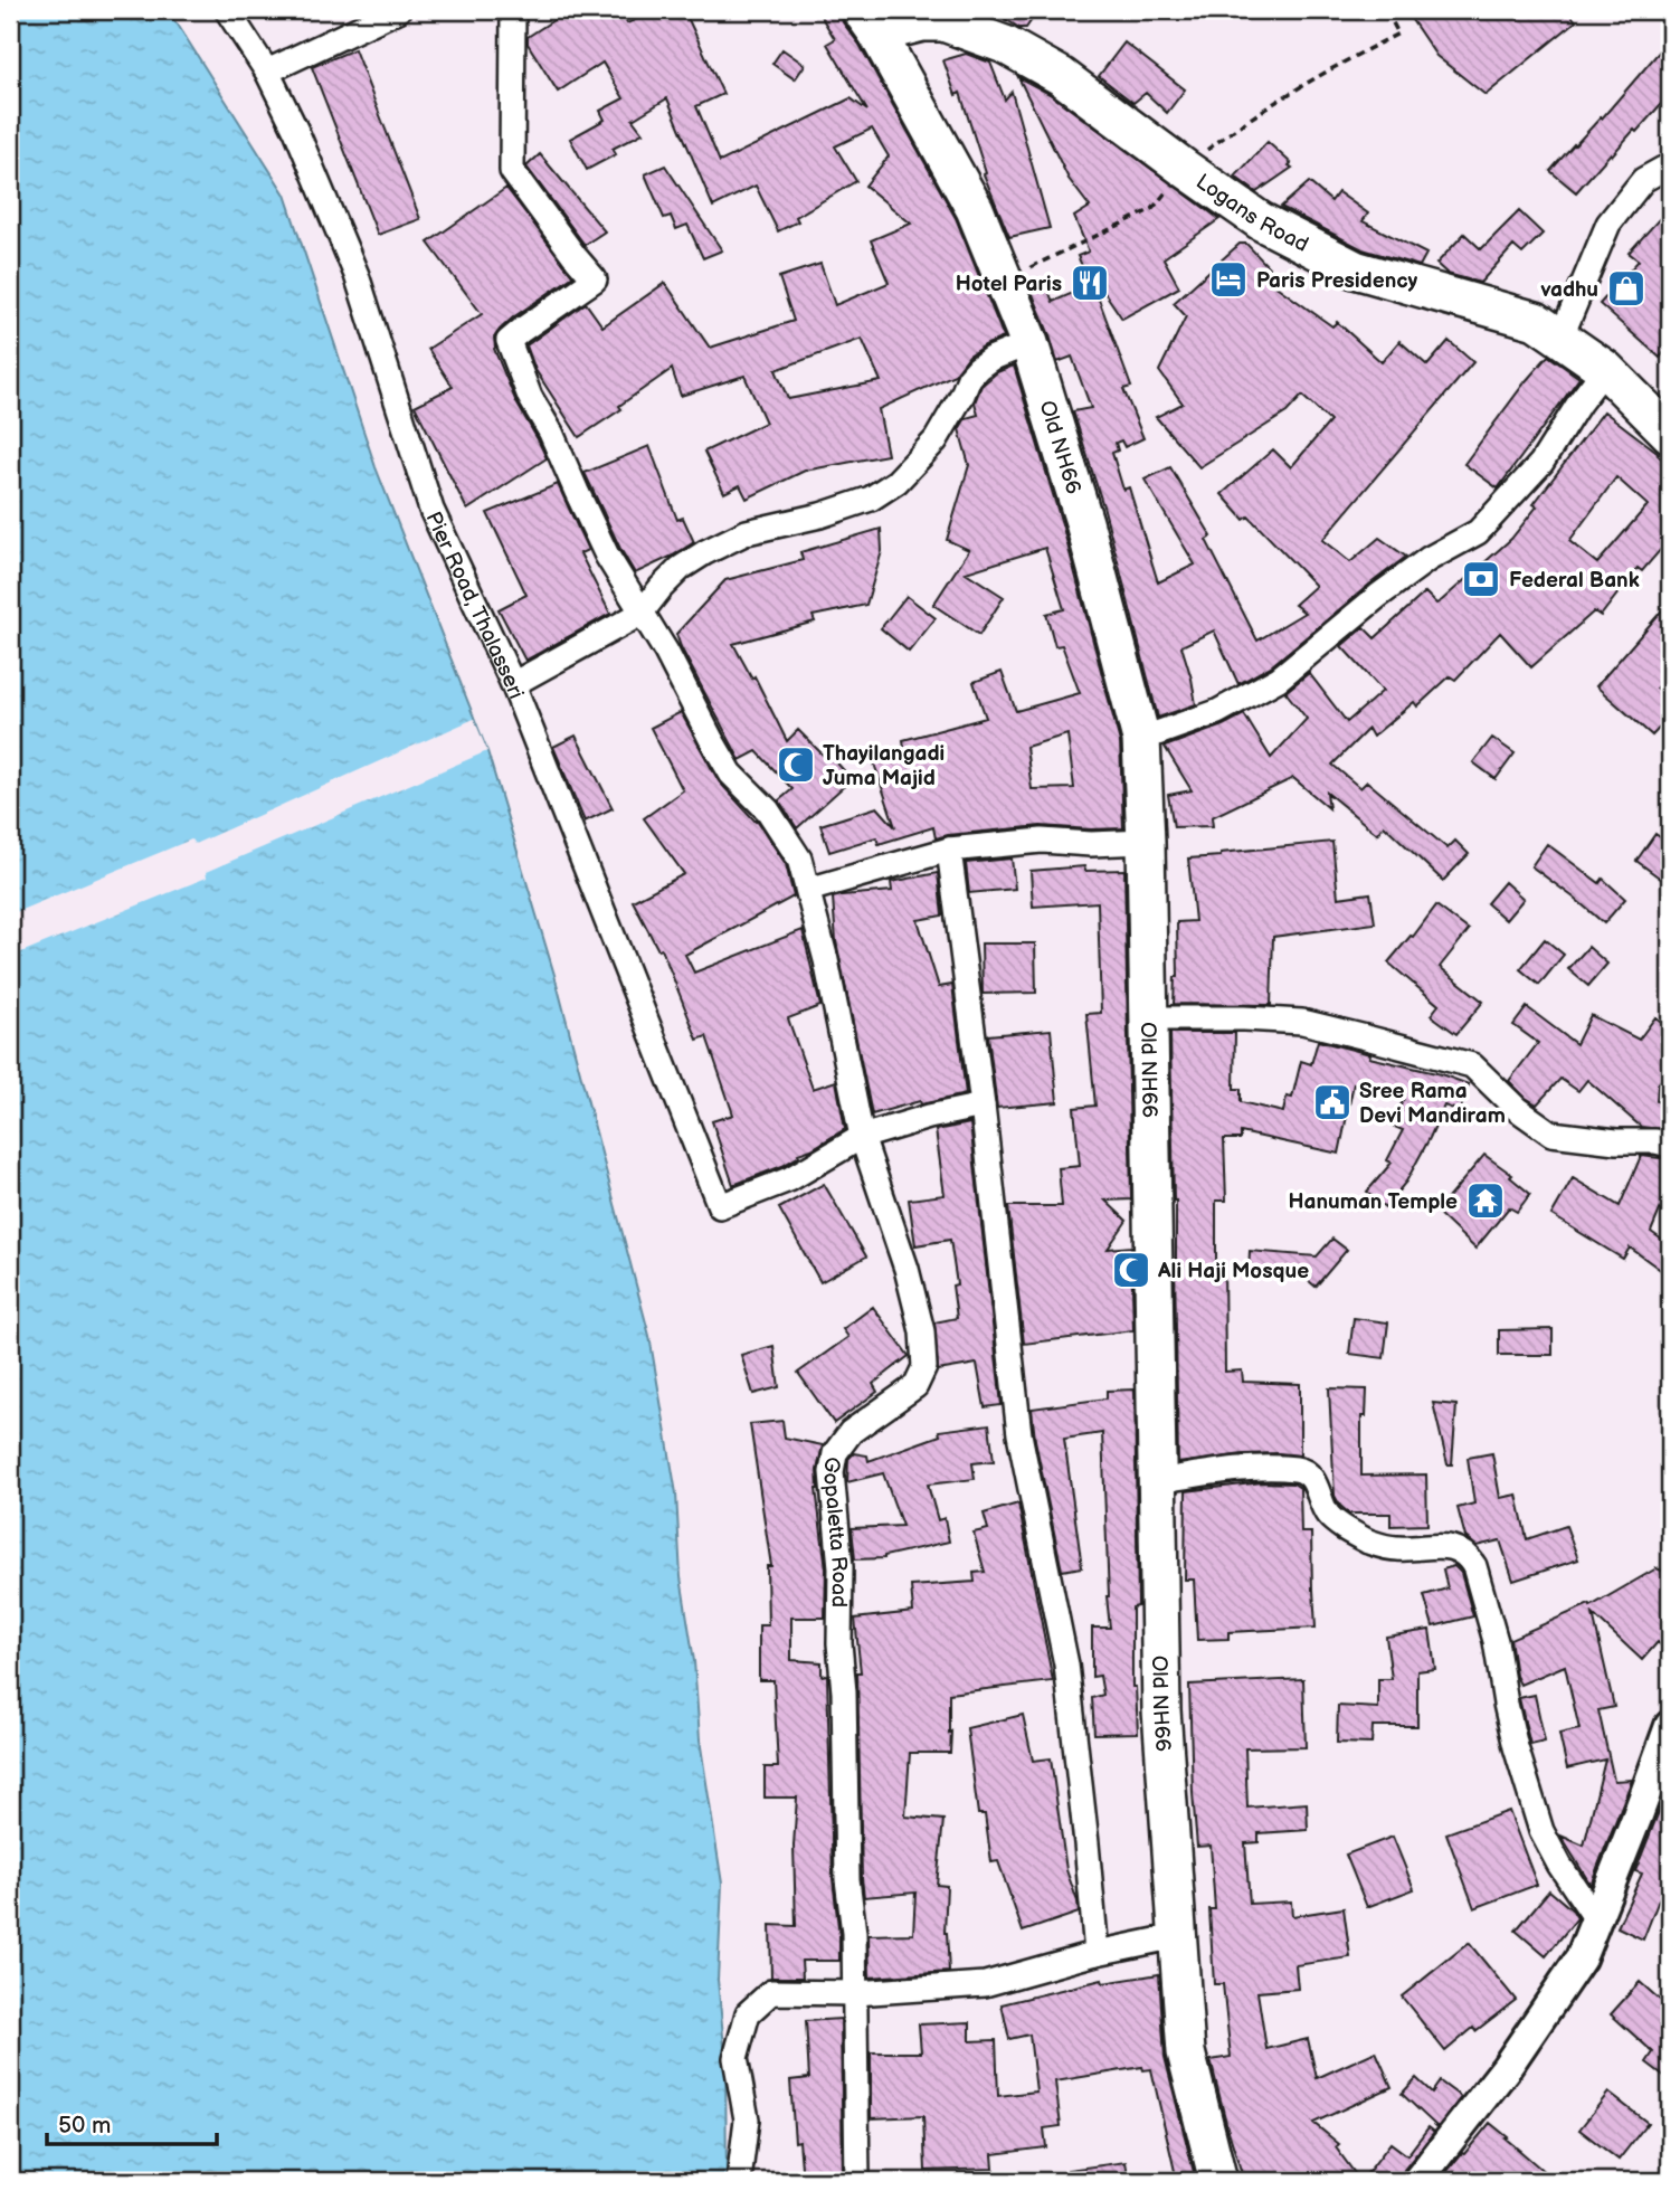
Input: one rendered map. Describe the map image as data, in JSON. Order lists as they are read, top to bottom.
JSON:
{
  "streets": {
    "main road": ["Logans Road", "Old NH66"],
    "street": ["Pier Road, Thalasseri", "Gopaletta Road"]
  },
  "crossings": [
    ["Logans Road", "Old NH66"],
    ["Pier Road, Thalasseri", "Gopaletta Road"]
  ],
  "places": {
    "hotel": ["Paris Presidency"],
    "restaurant": ["Hotel Paris"],
    "shop": ["vadhu"],
    "bank": ["Federal Bank"],
    "mosque": ["Thayilangadi Juma Majid", "Ali Haji Mosque"],
    "public building": ["Sree Rama Devi Mandiram"],
    "temple": ["Hanuman Temple"]
  },
  "scale_bar": "50 m"
}
